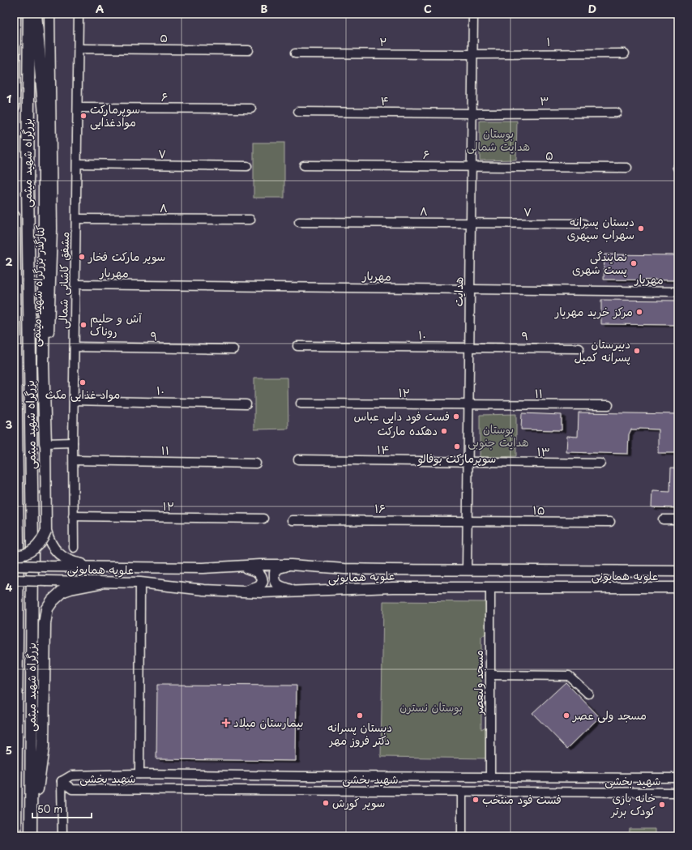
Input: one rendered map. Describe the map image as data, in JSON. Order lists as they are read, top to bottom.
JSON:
{
  "streets": {
    "highway": ["بزرگراه شهید میثمی"],
    "main road": ["کنارگذر بزرگراه شهید میثمی", "علویه همایونی"],
    "street": [
      "۵",
      "۲",
      "۱",
      "۶",
      "۴",
      "۳",
      "۷",
      "۸",
      "مهریار",
      "مشفق کاشانی شمالی",
      "هدایت",
      "۱۰",
      "۹",
      "۱۲",
      "۱۱",
      "۱۴",
      "۱۳",
      "۱۶",
      "۱۵",
      "مسجد ولیعصر",
      "شهید بخشی"
    ]
  },
  "crossings": [
    ["۵", "۶"],
    ["۵", "مشفق کاشانی شمالی"],
    ["۵", "هدایت"],
    ["۲", "۱"],
    ["۲", "هدایت"],
    ["۱", "هدایت"],
    ["۶", "مشفق کاشانی شمالی"],
    ["۶", "هدایت"],
    ["۴", "۳"],
    ["۴", "هدایت"],
    ["۳", "هدایت"],
    ["۷", "۸"],
    ["۷", "مشفق کاشانی شمالی"],
    ["۷", "هدایت"],
    ["۸", "مشفق کاشانی شمالی"],
    ["۸", "هدایت"],
    ["مهریار", "مشفق کاشانی شمالی"],
    ["مهریار", "هدایت"],
    ["مشفق کاشانی شمالی", "۱۰"],
    ["مشفق کاشانی شمالی", "۹"],
    ["مشفق کاشانی شمالی", "۱۲"],
    ["مشفق کاشانی شمالی", "۱۱"],
    ["هدایت", "۱۰"],
    ["هدایت", "۹"],
    ["هدایت", "۱۲"],
    ["هدایت", "۱۱"],
    ["هدایت", "۱۴"],
    ["هدایت", "۱۳"],
    ["هدایت", "۱۶"],
    ["هدایت", "۱۵"],
    ["هدایت", "علویه همایونی"],
    ["۱۰", "۹"],
    ["۱۲", "۱۱"],
    ["۱۴", "۱۳"],
    ["۱۶", "۱۵"],
    ["علویه همایونی", "مسجد ولیعصر"],
    ["مسجد ولیعصر", "شهید بخشی"]
  ],
  "parks": ["بوستان هدایت شمالی", "بوستان هدایت جنوبی", "بوستان نسترن"],
  "places": {
    "other": [
      "سوپرمارکت موادغذایی",
      "دبستان پسرانه سهراب سپهری",
      "سوپر مارکت فخار",
      "نمایندگی پست شهری",
      "مرکز خرید مهریار",
      "آش و حلیم روناک",
      "دبیرستان پسرانه کمیل",
      "مواد غذایی مکث",
      "فست فود دایی عباس",
      "دهکده مارکت",
      "سوپرمارکت بوفالو",
      "دبستان پسرانه دکتر فروز مهر",
      "مسجد ولی عصر",
      "فست فود منتخب",
      "سوپر کورش",
      "خانه بازی کودک برتر"
    ],
    "health": ["بیمارستان میلاد"]
  },
  "scale_bar": "50 m",
  "grid": {
    "columns": [
      "A",
      "B",
      "C",
      "D"
    ],
    "rows": [
      "1",
      "2",
      "3",
      "4",
      "5"
    ]
  }
}
